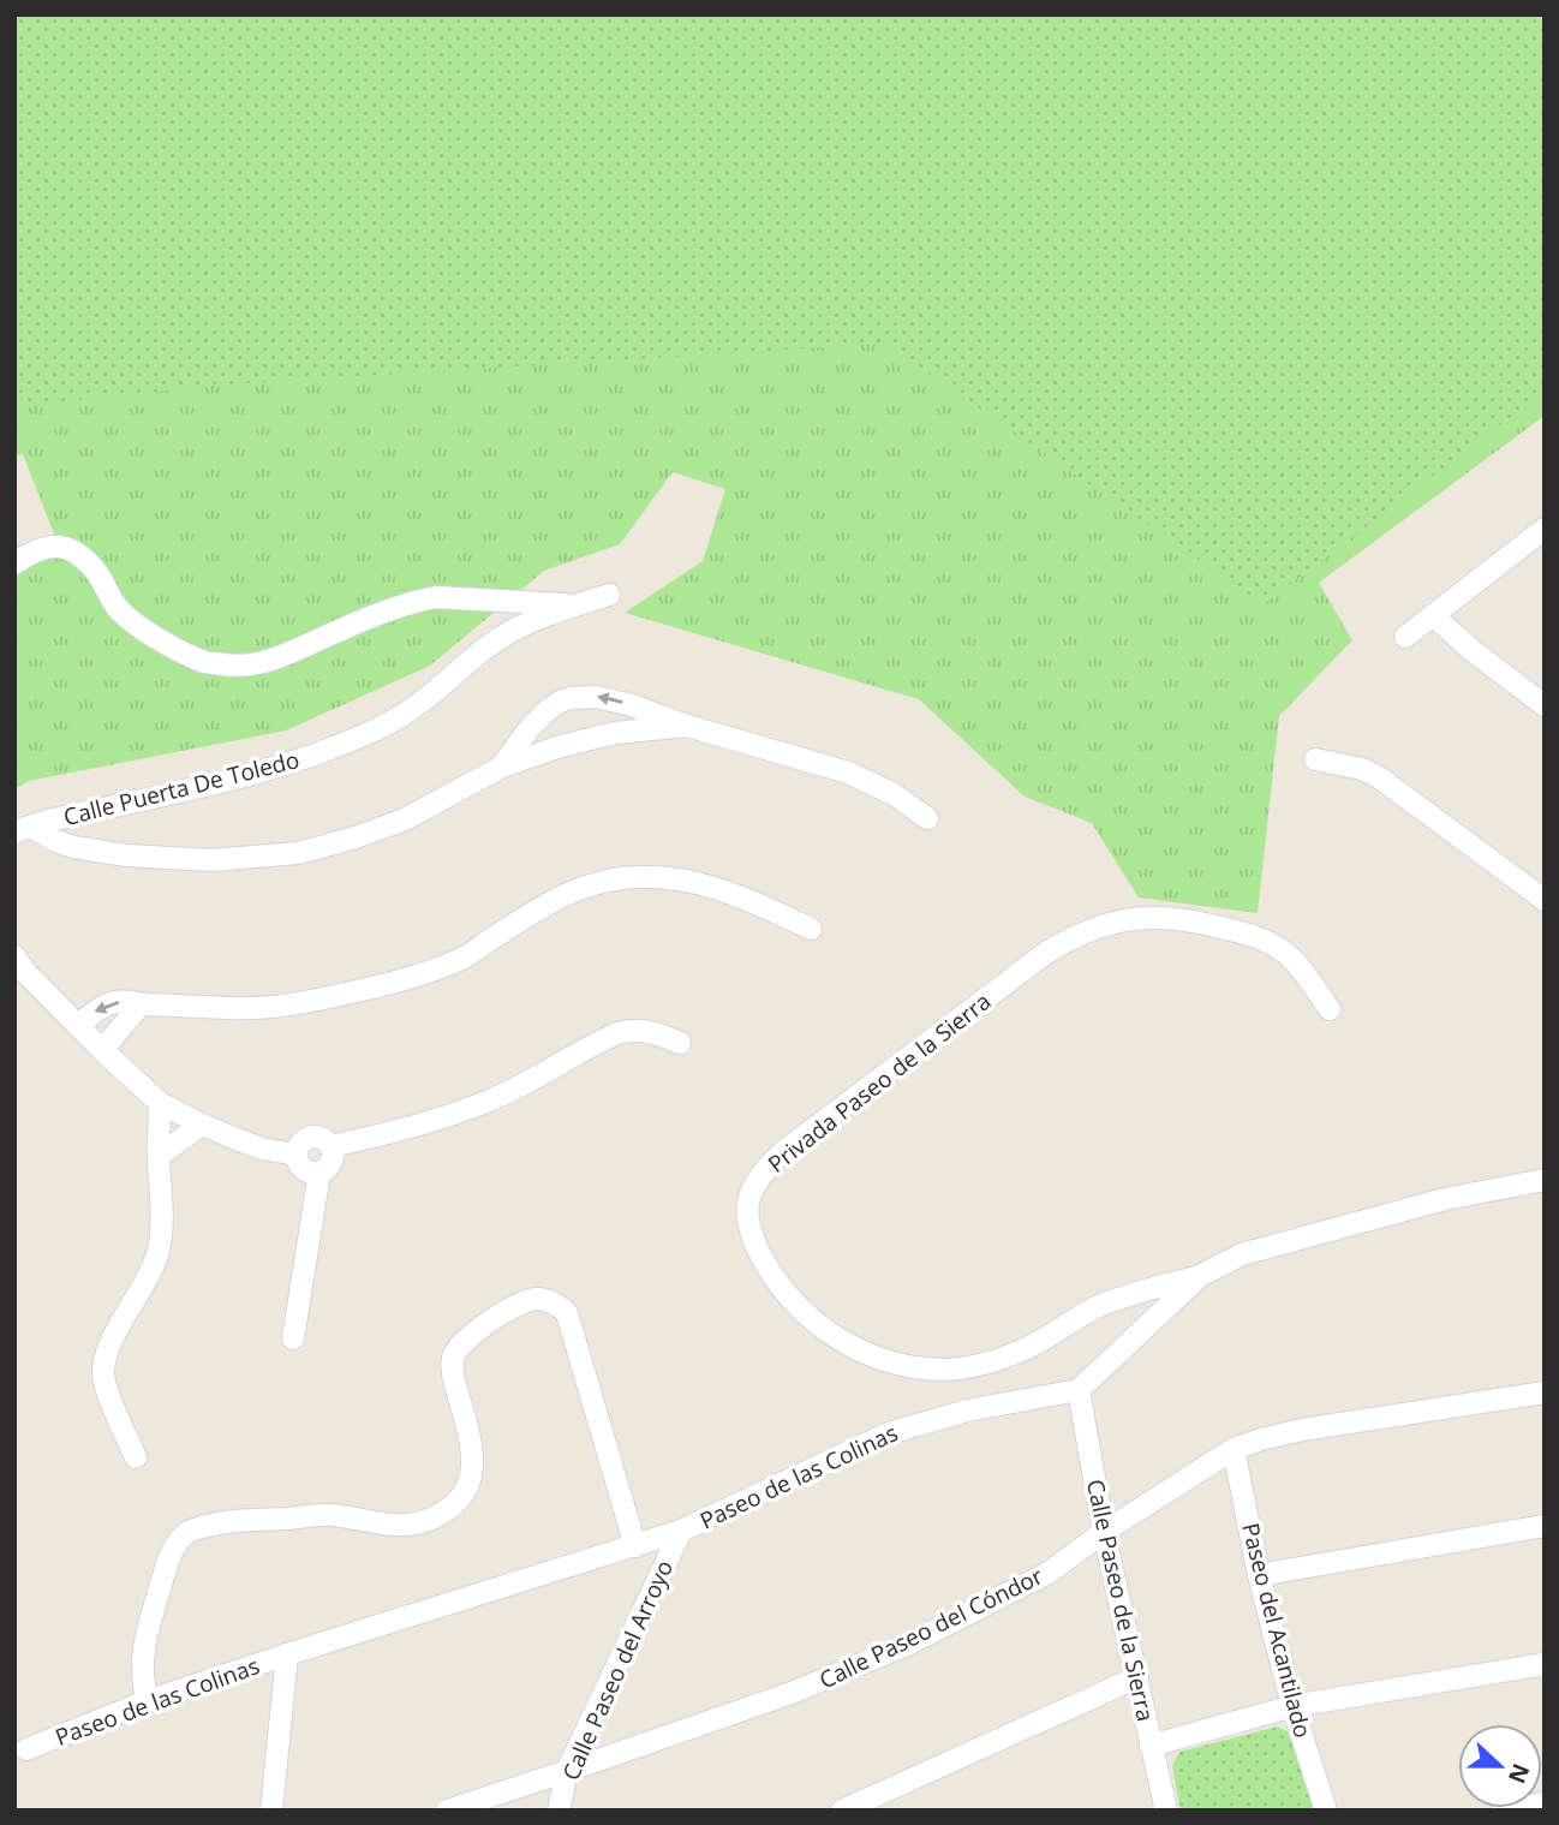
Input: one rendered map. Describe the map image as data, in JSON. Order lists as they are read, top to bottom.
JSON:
{
  "streets": {
    "street": [
      "Calle Puerta De Toledo",
      "Privada Paseo de la Sierra",
      "Paseo de las Colinas",
      "Calle Paseo de la Sierra",
      "Calle Paseo del Cóndor",
      "Paseo del Acantilado",
      "Calle Paseo del Arroyo"
    ]
  },
  "crossings": [
    ["Paseo de las Colinas", "Calle Paseo de la Sierra"],
    ["Paseo de las Colinas", "Calle Paseo del Arroyo"],
    ["Calle Paseo de la Sierra", "Calle Paseo del Cóndor"],
    ["Calle Paseo del Cóndor", "Paseo del Acantilado"],
    ["Calle Paseo del Cóndor", "Calle Paseo del Arroyo"]
  ],
  "north": "right"
}
